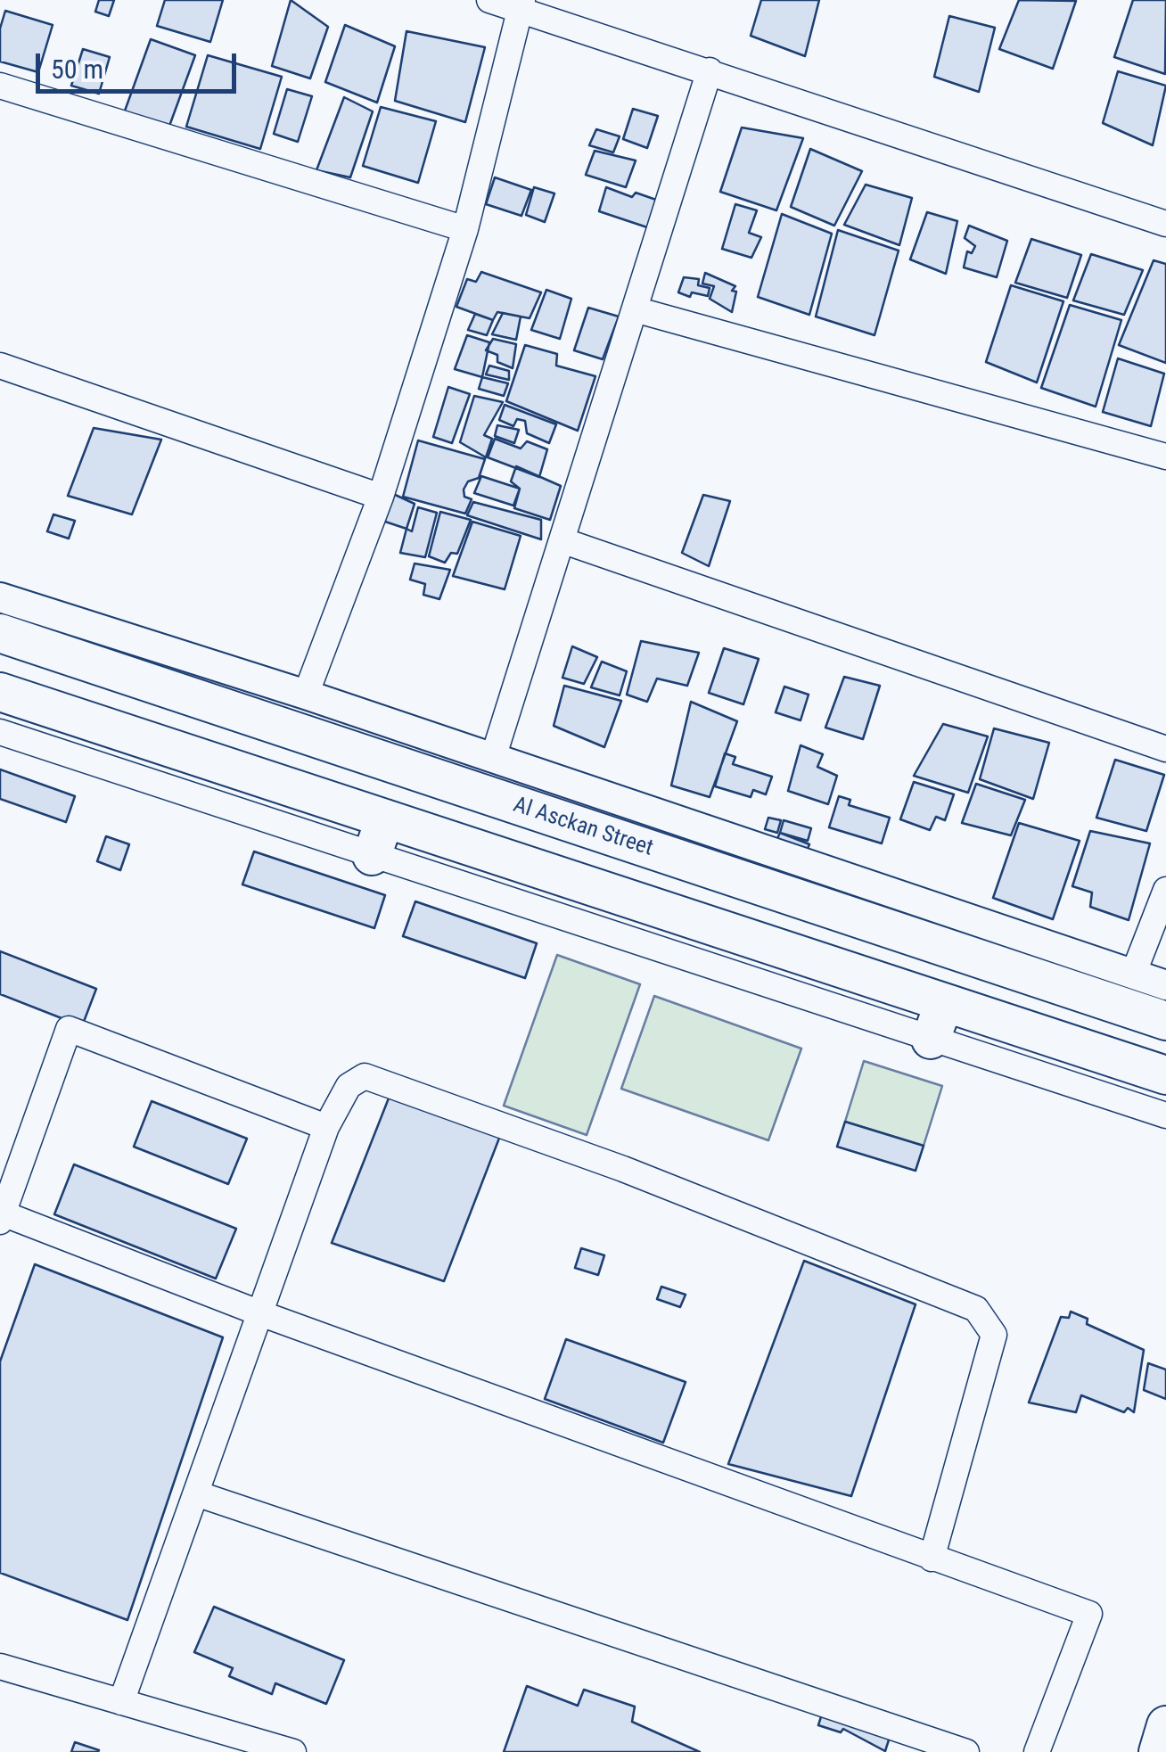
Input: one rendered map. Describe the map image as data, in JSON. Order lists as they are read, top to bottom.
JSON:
{
  "streets": {
    "main road": ["Al Asckan Street"]
  },
  "scale_bar": "50 m"
}
